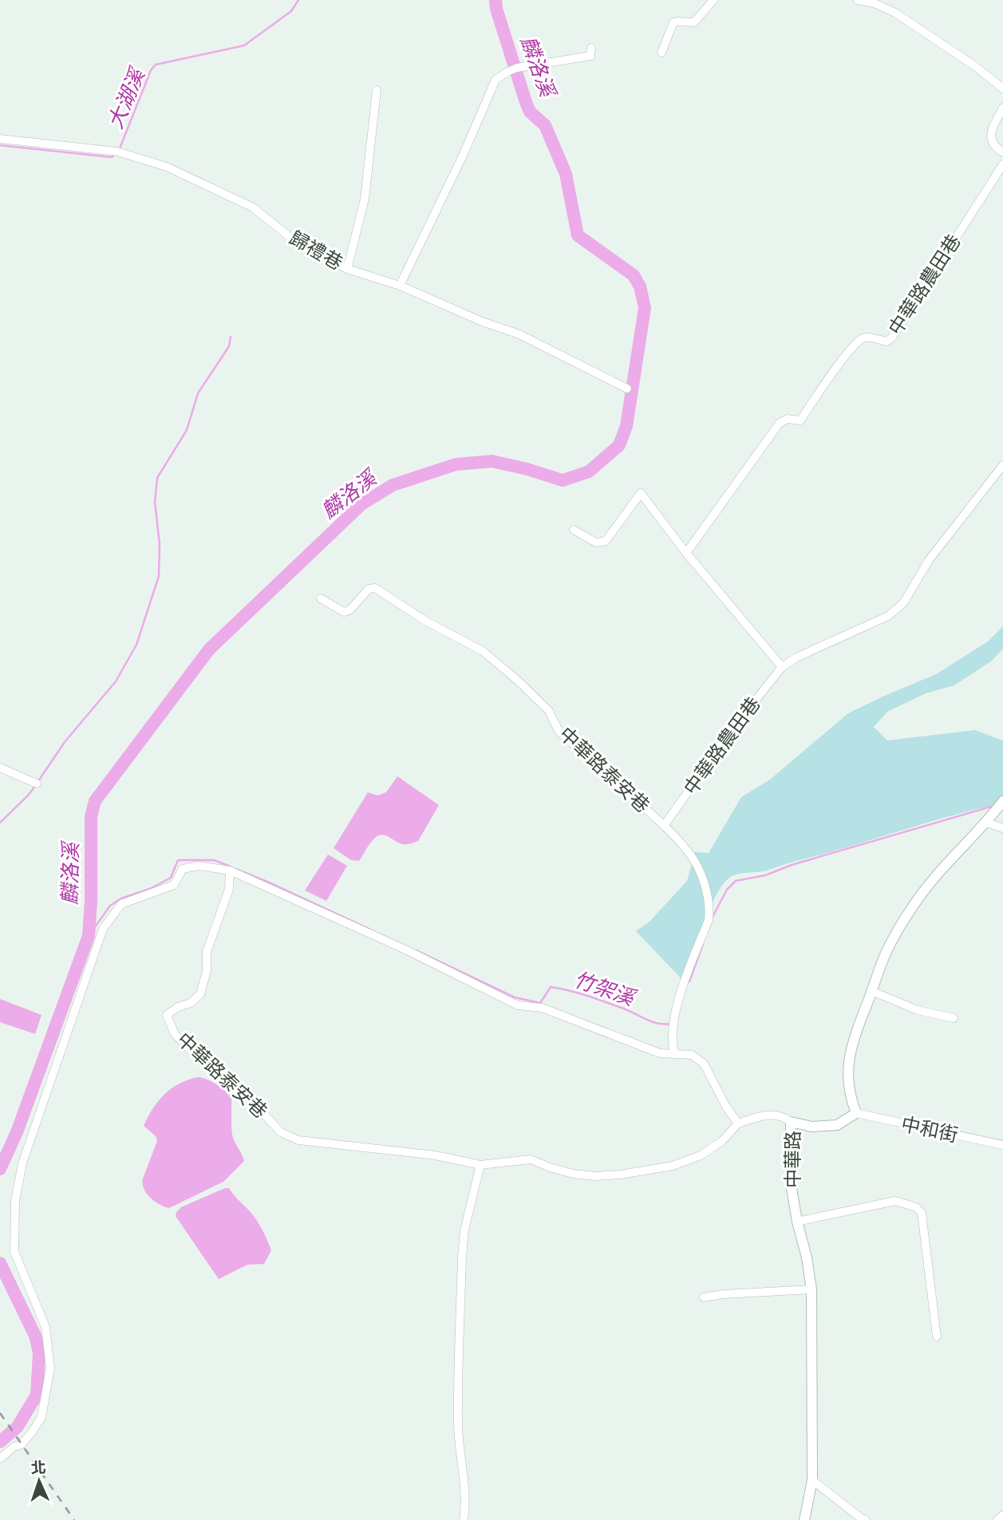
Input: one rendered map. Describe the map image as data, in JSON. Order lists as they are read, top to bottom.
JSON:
{
  "streets": {
    "street": [
      "歸禮巷",
      "中華路農田巷",
      "中華路泰安巷",
      "中和街",
      "中華路"
    ]
  },
  "crossings": [
    ["中華路農田巷", "中華路泰安巷"],
    ["中華路泰安巷", "中華路"],
    ["中和街", "中華路"]
  ],
  "water": ["麟洛溪", "大湖溪", "竹架溪"],
  "north": "top"
}
